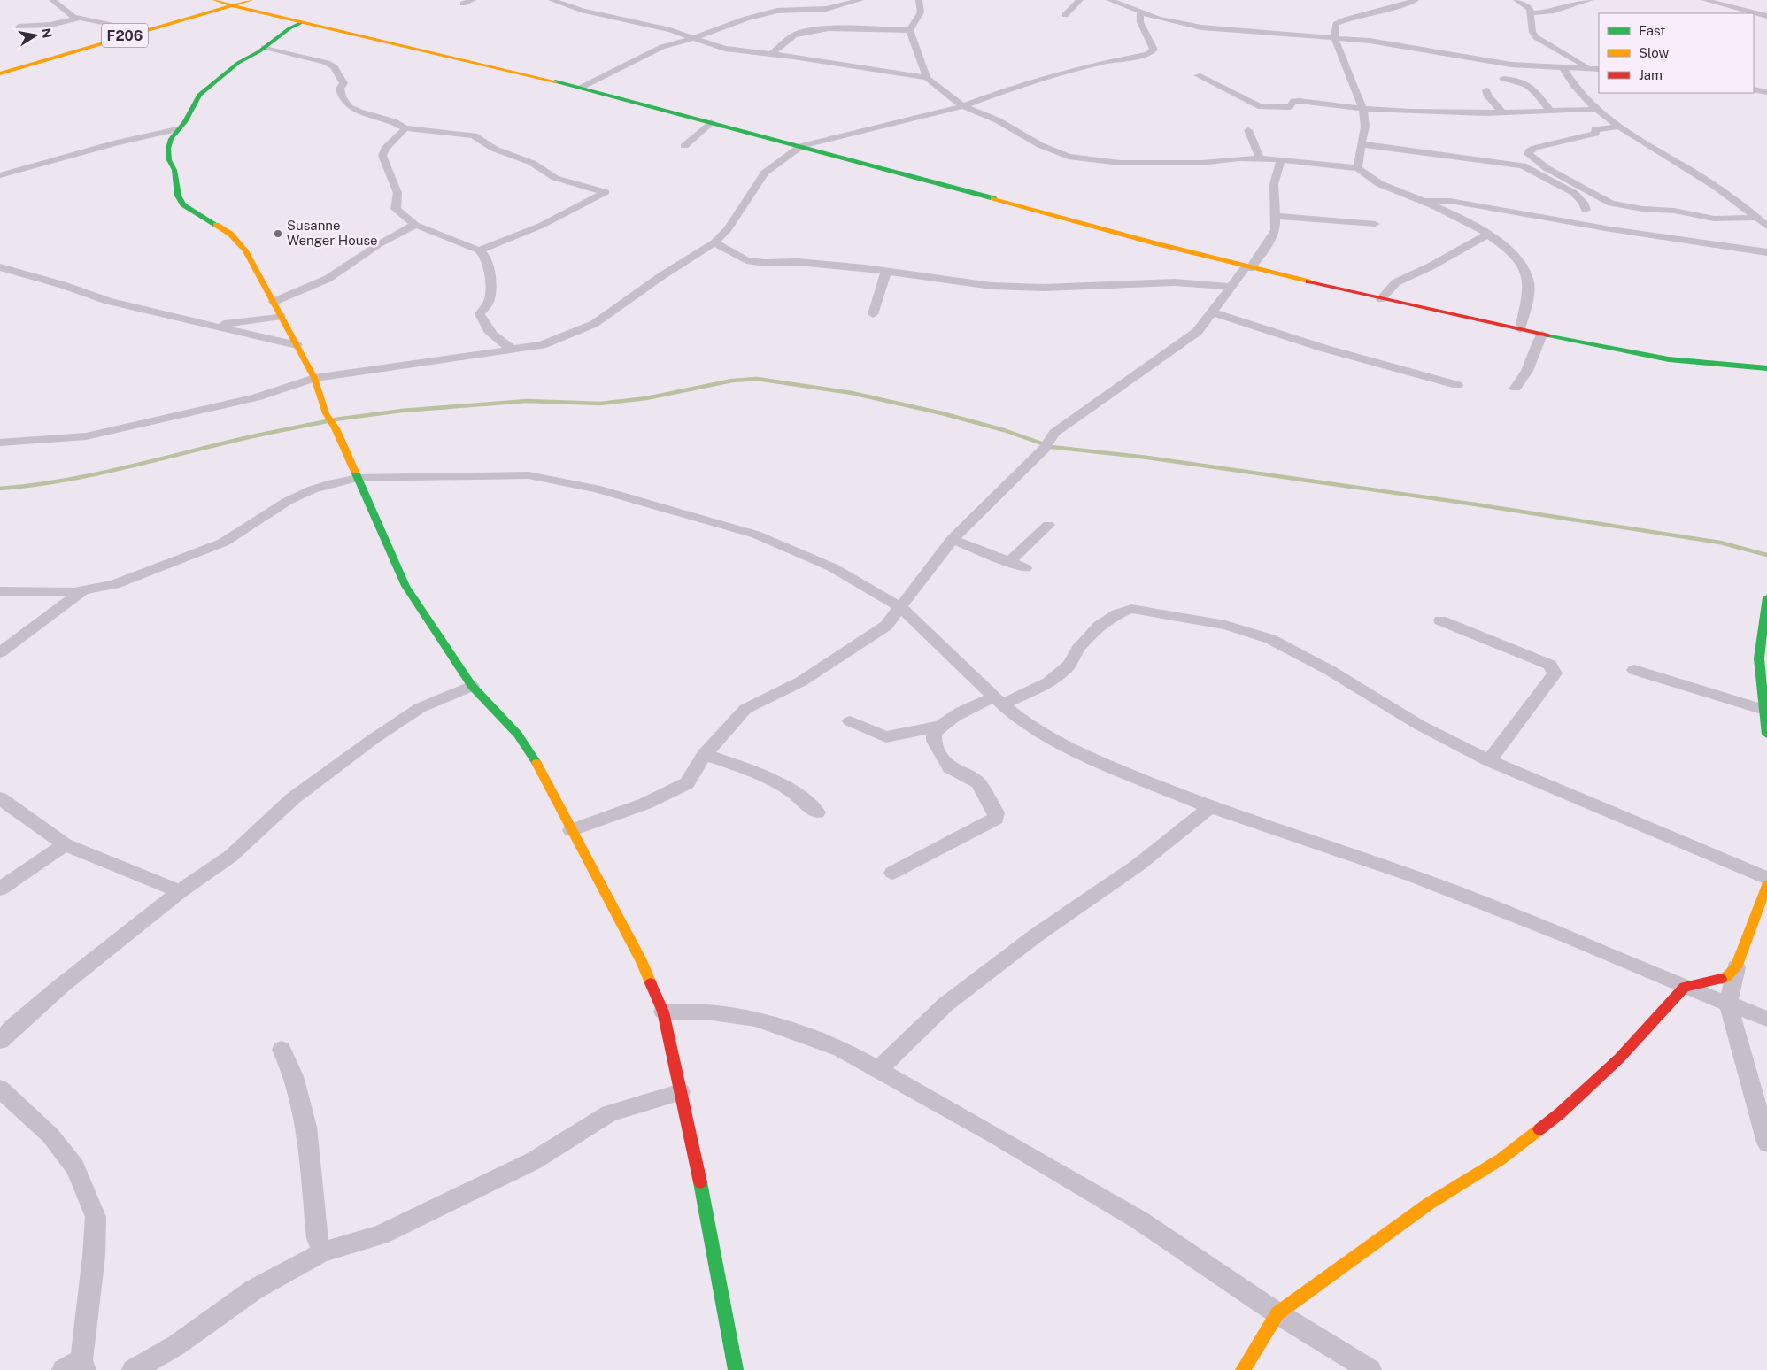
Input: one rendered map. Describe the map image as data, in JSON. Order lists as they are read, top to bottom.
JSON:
{
  "streets": {
    "main road": ["F206"]
  },
  "places": ["Susanne Wenger House"],
  "legend": ["Fast", "Slow", "Jam"],
  "north": "right"
}
